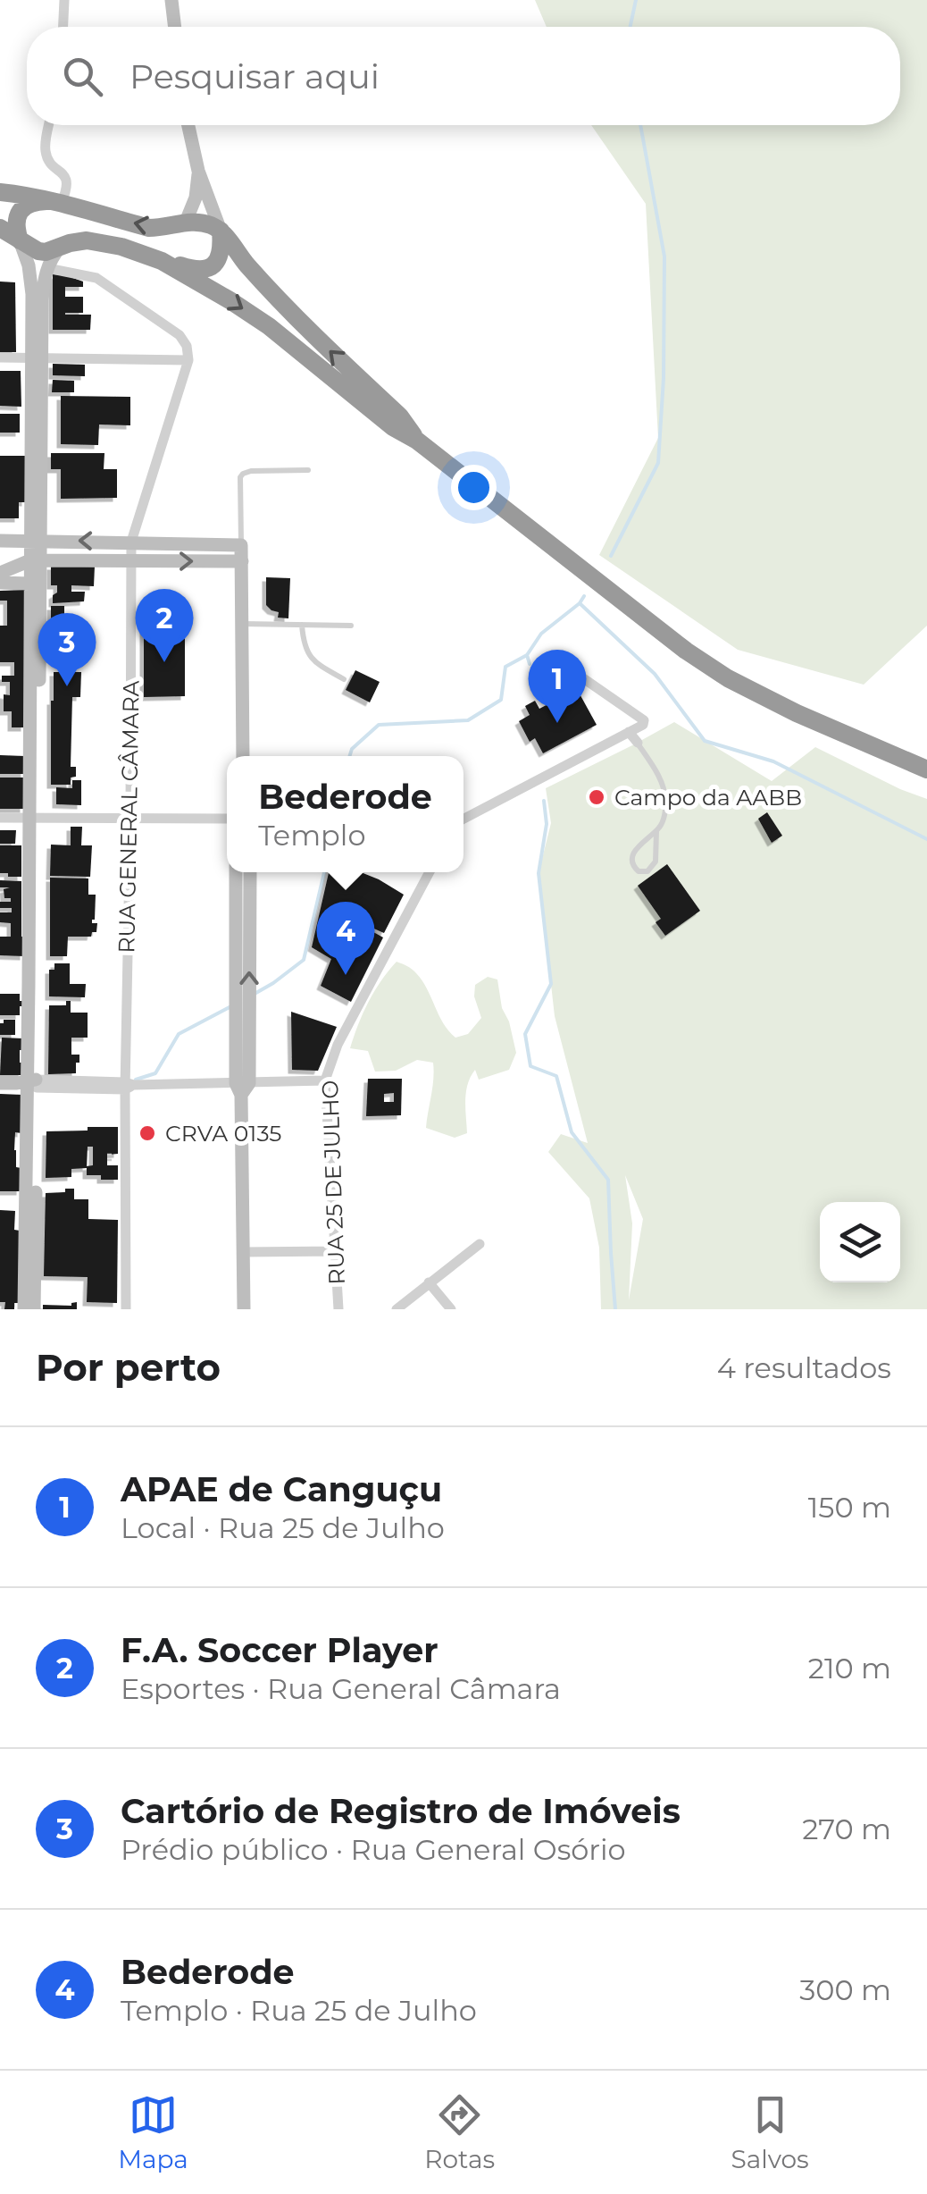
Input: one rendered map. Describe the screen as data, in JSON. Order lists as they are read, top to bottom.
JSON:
{
  "streets": {
    "street": ["RUA GENERAL CÂMARA", "RUA 25 DE JULHO"]
  },
  "places": ["Campo da AABB", "CRVA 0135"],
  "page": {
    "search": "Pesquisar aqui",
    "pins": [
      "2",
      "3",
      "1",
      "4"
    ],
    "popup": ["Bederode", "Templo"],
    "heading": ["Por perto", "4 resultados"],
    "list": [
      {
        "mark": "1",
        "name": "APAE de Canguçu",
        "note": "Local · Rua 25 de Julho",
        "value": "150 m"
      },
      {
        "mark": "2",
        "name": "F.A. Soccer Player",
        "note": "Esportes · Rua General Câmara",
        "value": "210 m"
      },
      {
        "mark": "3",
        "name": "Cartório de Registro de Imóveis",
        "note": "Prédio público · Rua General Osório",
        "value": "270 m"
      },
      {
        "mark": "4",
        "name": "Bederode",
        "note": "Templo · Rua 25 de Julho",
        "value": "300 m"
      }
    ],
    "nav": ["Mapa", "Rotas", "Salvos"]
  }
}
